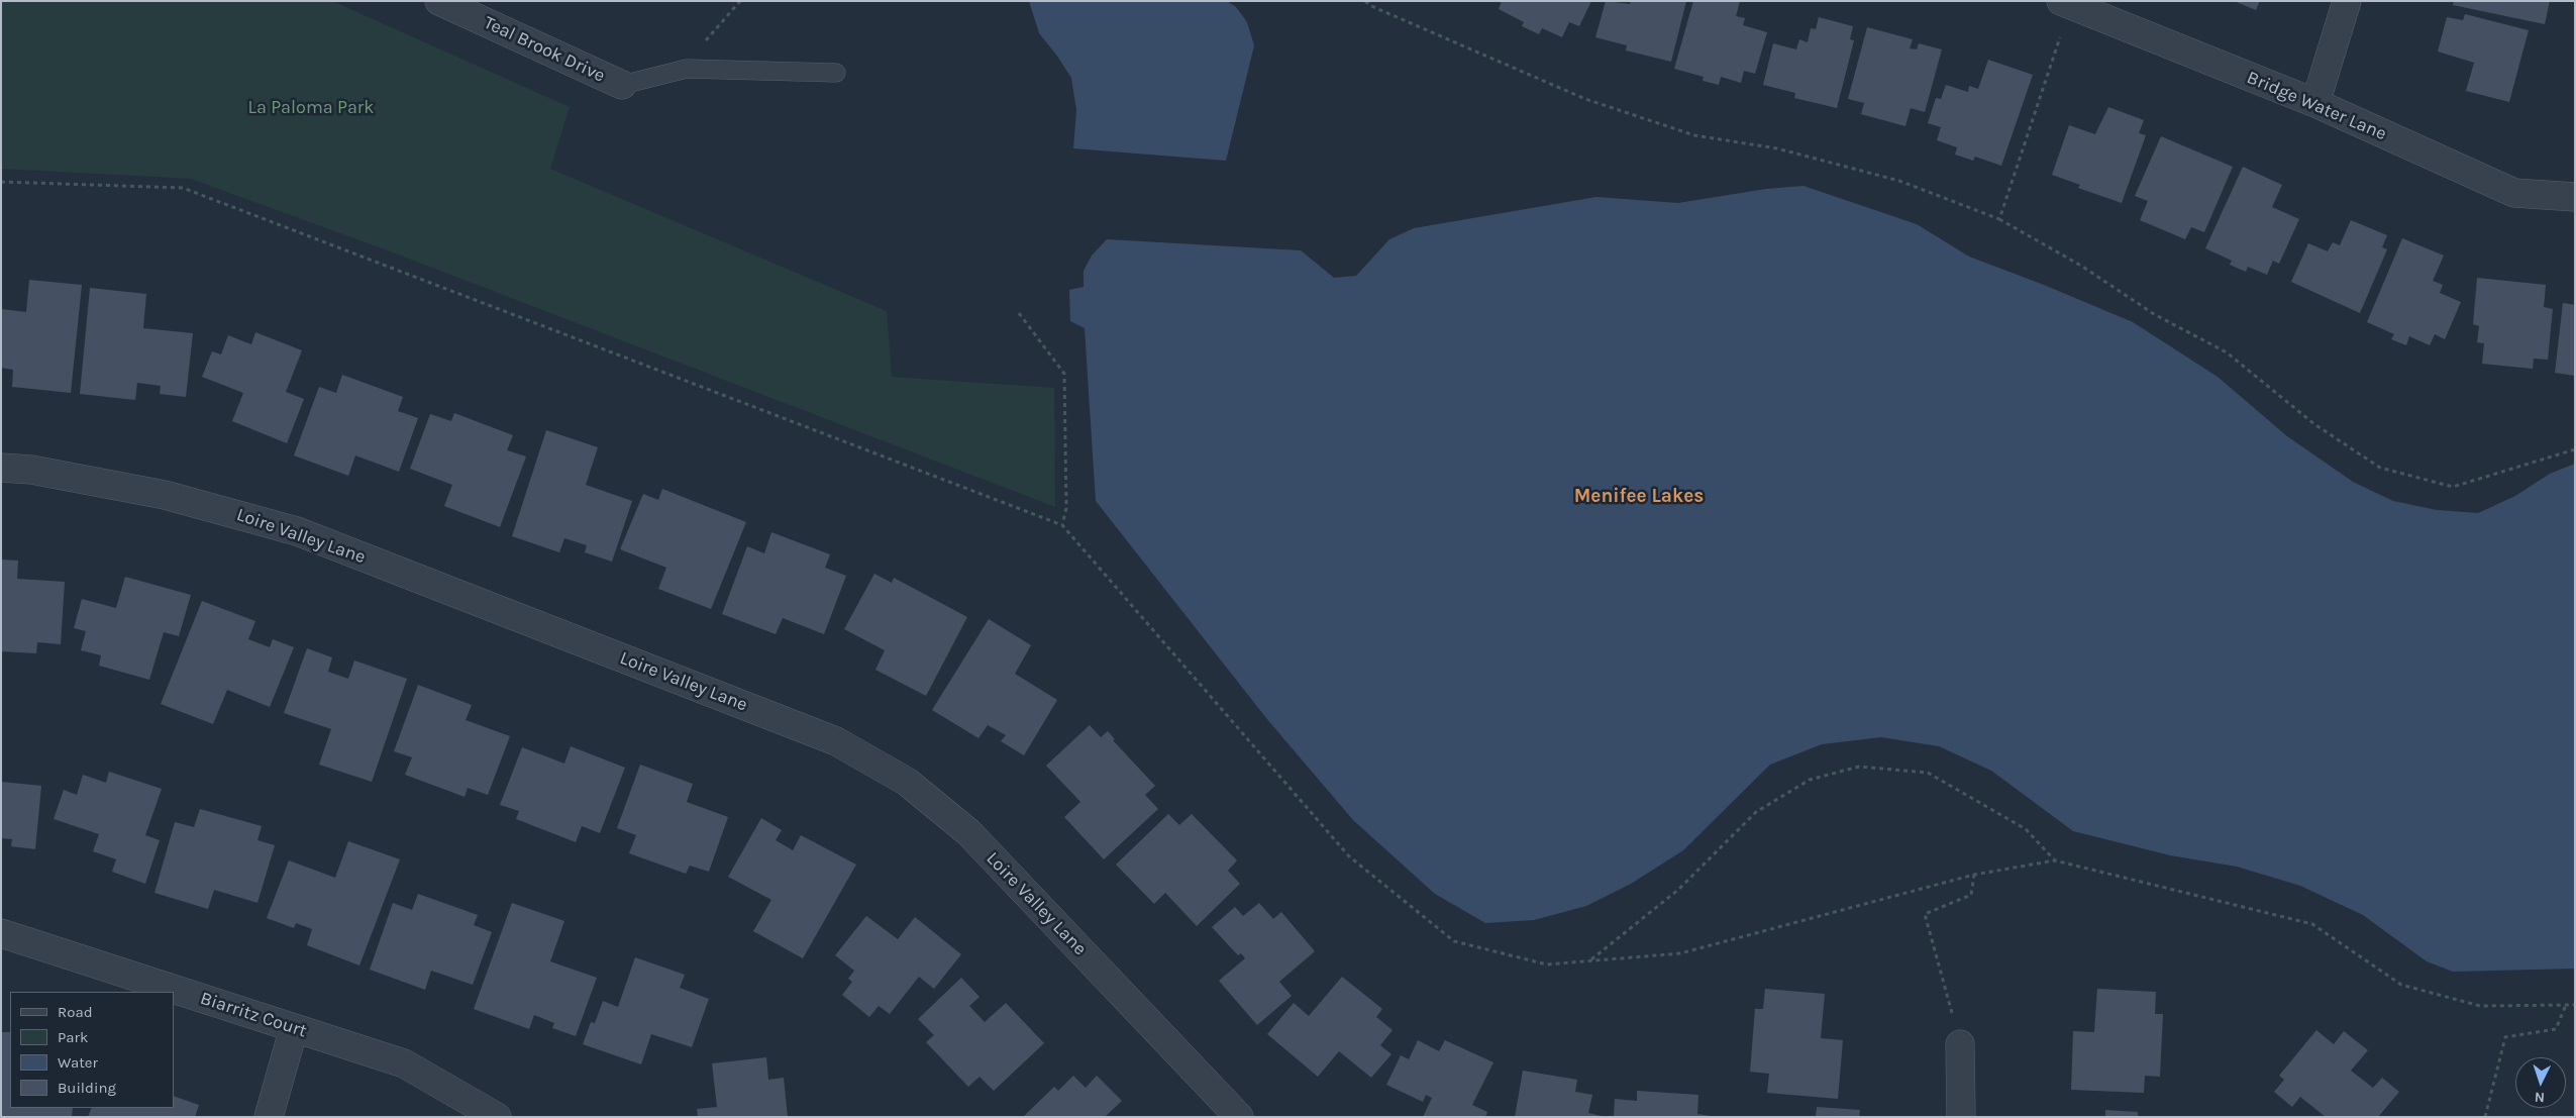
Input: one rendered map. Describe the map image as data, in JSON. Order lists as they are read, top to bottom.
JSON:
{
  "streets": {
    "street": [
      "Teal Brook Drive",
      "Bridge Water Lane",
      "Loire Valley Lane",
      "Biarritz Court"
    ]
  },
  "districts": ["Menifee Lakes"],
  "parks": ["La Paloma Park"],
  "legend": [
    "Road",
    "Park",
    "Water",
    "Building"
  ],
  "north": "bottom"
}
